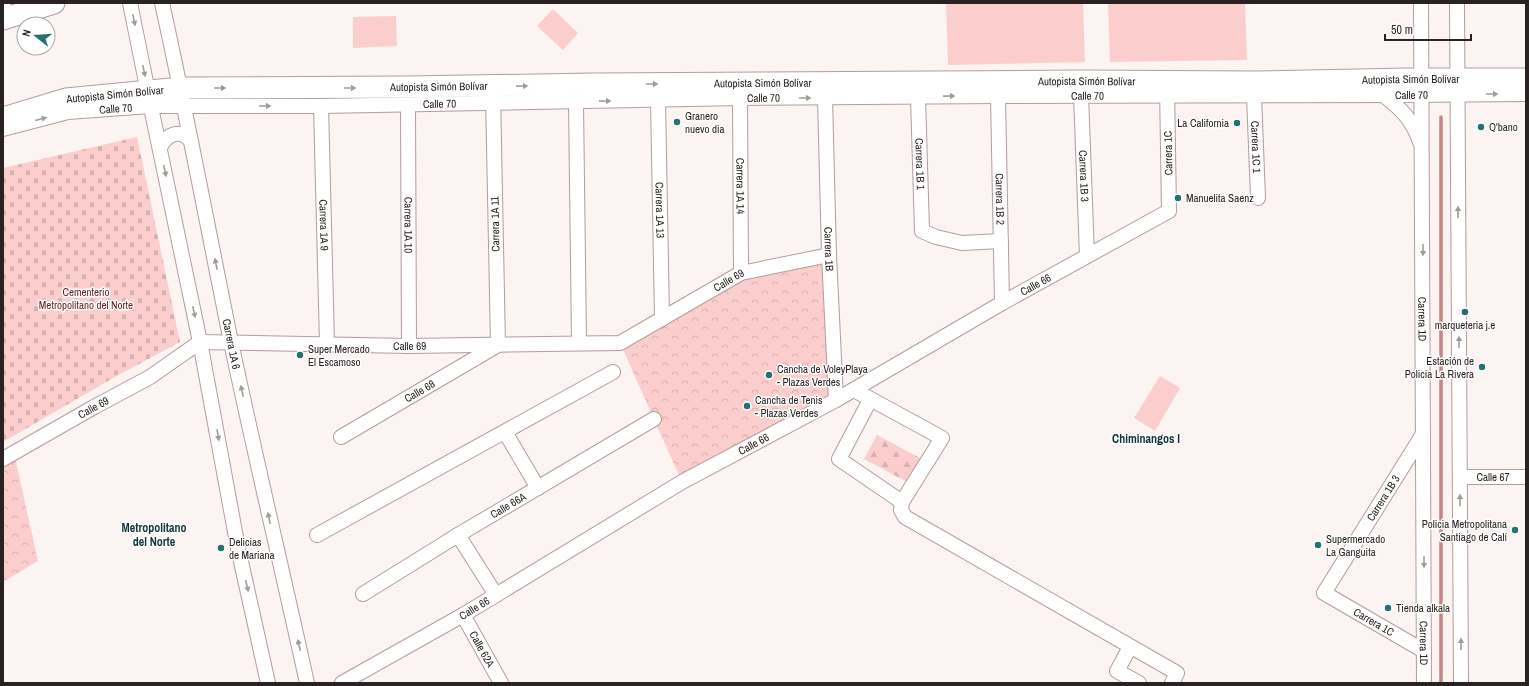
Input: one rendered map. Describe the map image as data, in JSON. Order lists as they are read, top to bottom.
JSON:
{
  "streets": {
    "highway": ["Autopista Simón Bolívar"],
    "street": [
      "Calle 70",
      "Carrera 1C 1",
      "Carrera 1C",
      "Carrera 1B 1",
      "Carrera 1B 3",
      "Carrera 1A 14",
      "Carrera 1B 2",
      "Carrera 1A 13",
      "Carrera 1A 11",
      "Carrera 1A 9",
      "Carrera 1A 10",
      "Carrera 1B",
      "Calle 69",
      "Calle 66",
      "Carrera 1D",
      "Carrera 1A 6",
      "Calle 68",
      "Calle 67",
      "Calle 66A",
      "Calle 62A"
    ]
  },
  "crossings": [
    ["Autopista Simón Bolívar", "Calle 70"],
    ["Autopista Simón Bolívar", "Carrera 1C"],
    ["Autopista Simón Bolívar", "Carrera 1A 11"],
    ["Autopista Simón Bolívar", "Carrera 1D"],
    ["Autopista Simón Bolívar", "Carrera 1A 6"],
    ["Calle 70", "Carrera 1C 1"],
    ["Calle 70", "Carrera 1C"],
    ["Calle 70", "Carrera 1B 1"],
    ["Calle 70", "Carrera 1B 3"],
    ["Calle 70", "Carrera 1A 14"],
    ["Calle 70", "Carrera 1B 2"],
    ["Calle 70", "Carrera 1A 13"],
    ["Calle 70", "Carrera 1A 11"],
    ["Calle 70", "Carrera 1A 9"],
    ["Calle 70", "Carrera 1A 10"],
    ["Calle 70", "Carrera 1B"],
    ["Calle 70", "Carrera 1D"],
    ["Calle 70", "Carrera 1A 6"],
    ["Carrera 1C", "Carrera 1B 3"],
    ["Carrera 1C", "Calle 66"],
    ["Carrera 1C", "Carrera 1D"],
    ["Carrera 1B 1", "Carrera 1B 2"],
    ["Carrera 1B 3", "Calle 66"],
    ["Carrera 1B 3", "Carrera 1D"],
    ["Carrera 1A 14", "Calle 69"],
    ["Carrera 1B 2", "Calle 66"],
    ["Carrera 1A 13", "Calle 69"],
    ["Carrera 1A 11", "Calle 69"],
    ["Carrera 1A 11", "Calle 68"],
    ["Carrera 1A 9", "Calle 69"],
    ["Carrera 1A 10", "Calle 69"],
    ["Carrera 1B", "Calle 69"],
    ["Carrera 1B", "Calle 66"],
    ["Calle 69", "Carrera 1A 6"],
    ["Calle 69", "Calle 68"],
    ["Calle 66", "Calle 62A"]
  ],
  "one_way": ["Autopista Simón Bolívar", "Calle 70"],
  "districts": ["Chiminangos I", "Metropolitano del Norte"],
  "parks": ["Cementerio Metropolitano del Norte"],
  "places": [
    "Granero nuevo dia",
    "La California",
    "Q'bano",
    "Manuelita Saenz",
    "marqueteria j.e",
    "Super Mercado El Escamoso",
    "Estación de Policía La Rivera",
    "Cancha de VoleyPlaya - Plazas Verdes",
    "Cancha de Tenis - Plazas Verdes",
    "Policia Metropolitana Santiago de Calí",
    "Supermercado La Ganguita",
    "Delicias de Mariana",
    "Tienda alkala"
  ],
  "scale_bar": "50 m",
  "north": "left"
}
